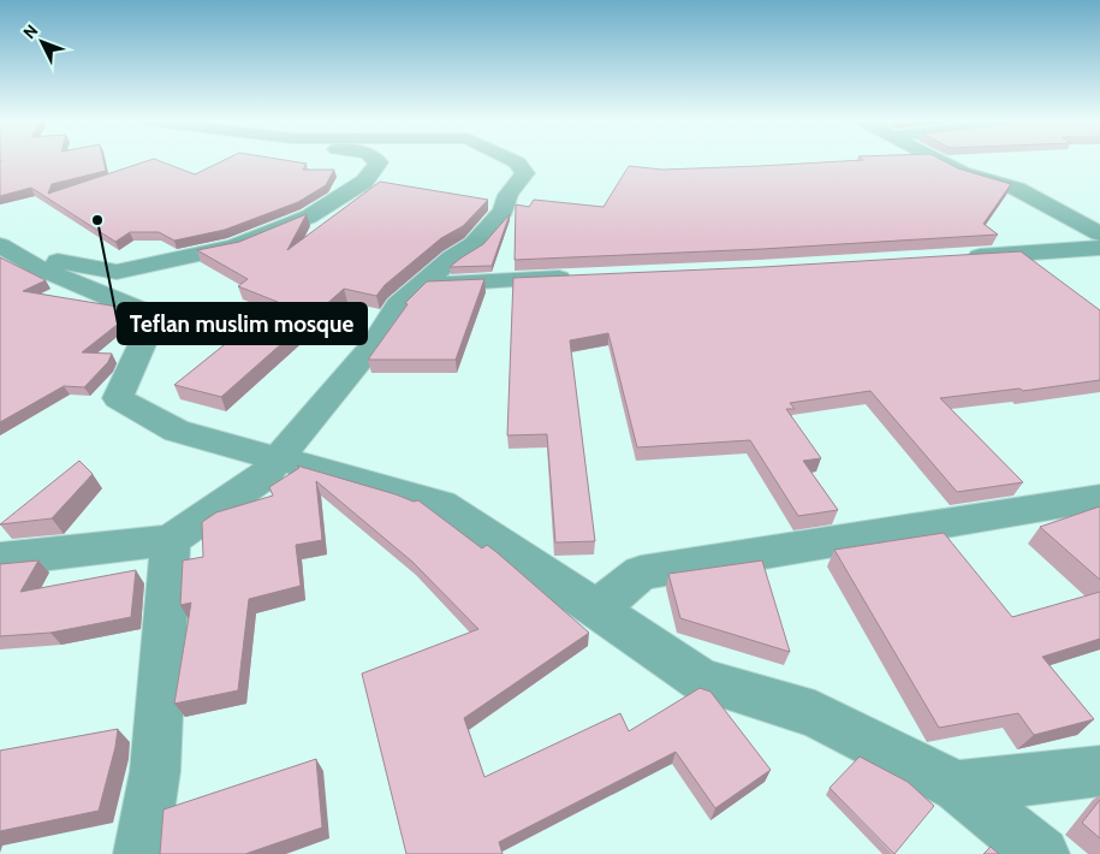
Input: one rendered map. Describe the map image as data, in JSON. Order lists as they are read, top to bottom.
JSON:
{
  "places": ["Teflan muslim mosque"],
  "north": "top left"
}
